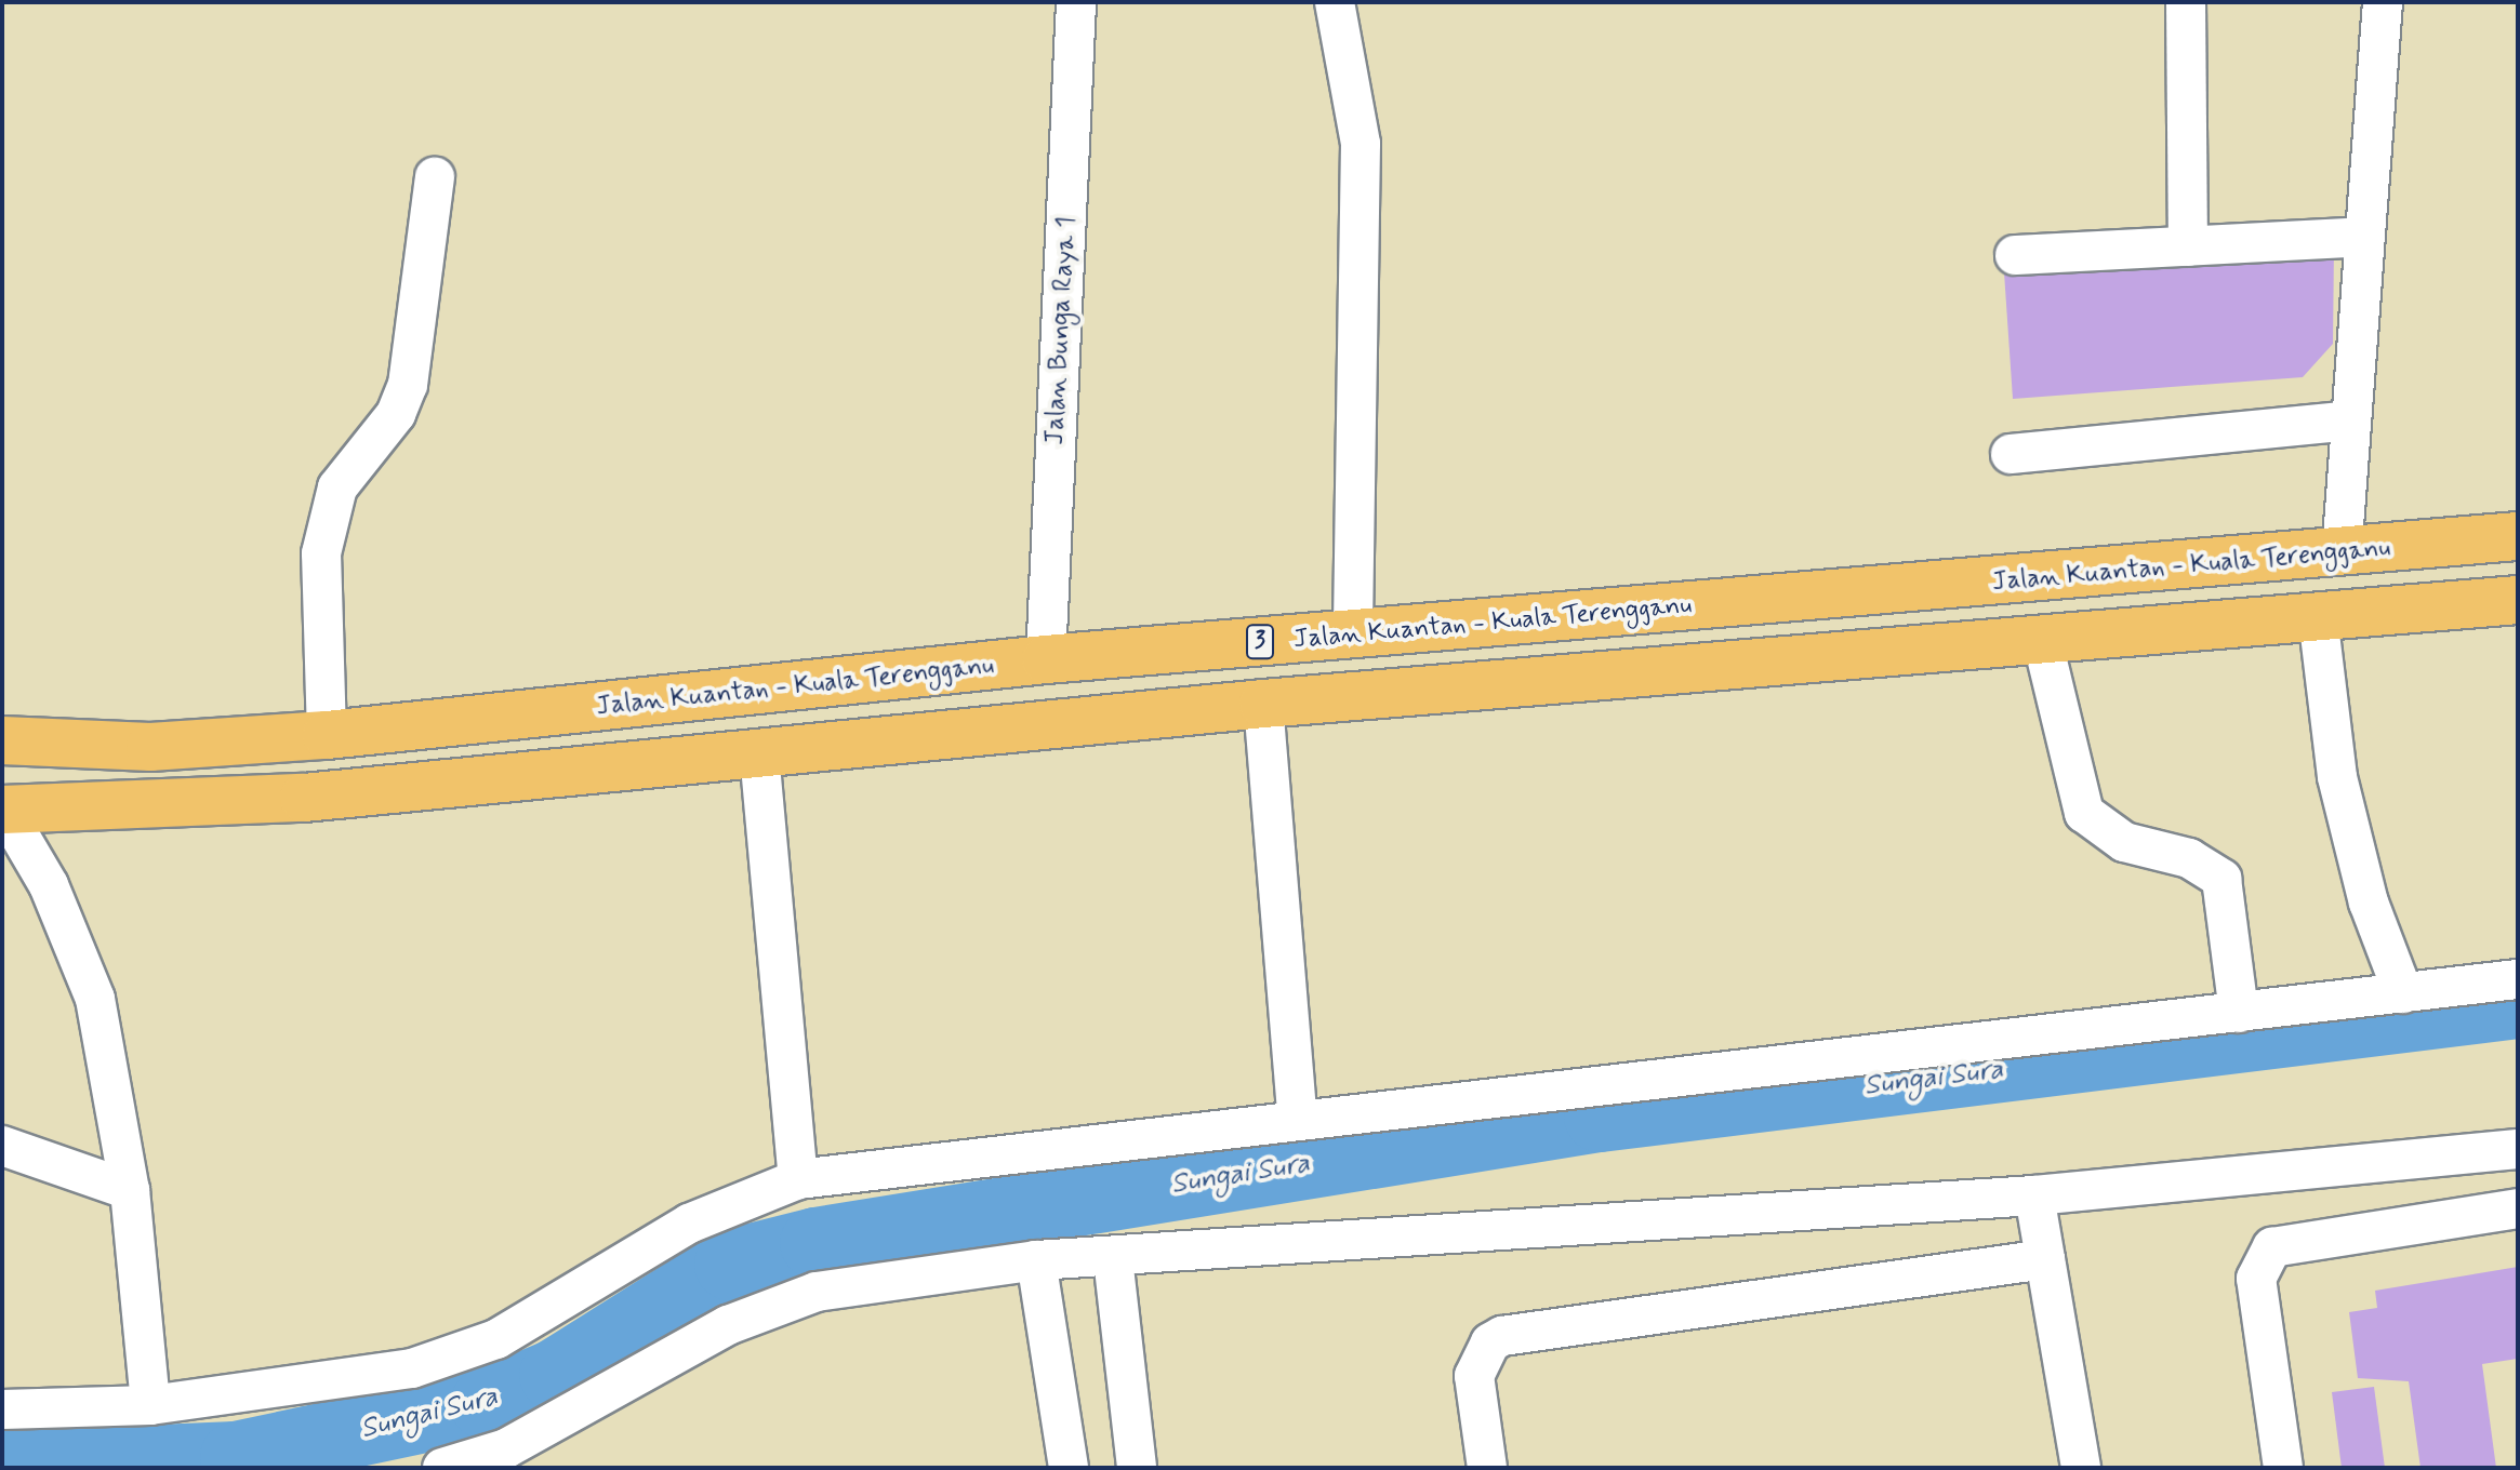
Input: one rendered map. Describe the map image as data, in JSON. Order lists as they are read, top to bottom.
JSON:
{
  "streets": {
    "highway": ["Jalan Kuantan - Kuala Terengganu", "3"],
    "street": ["Jalan Bunga Raya 1"]
  },
  "crossings": [
    ["Jalan Bunga Raya 1", "Jalan Kuantan - Kuala Terengganu"]
  ],
  "water": ["Sungai Sura"]
}
